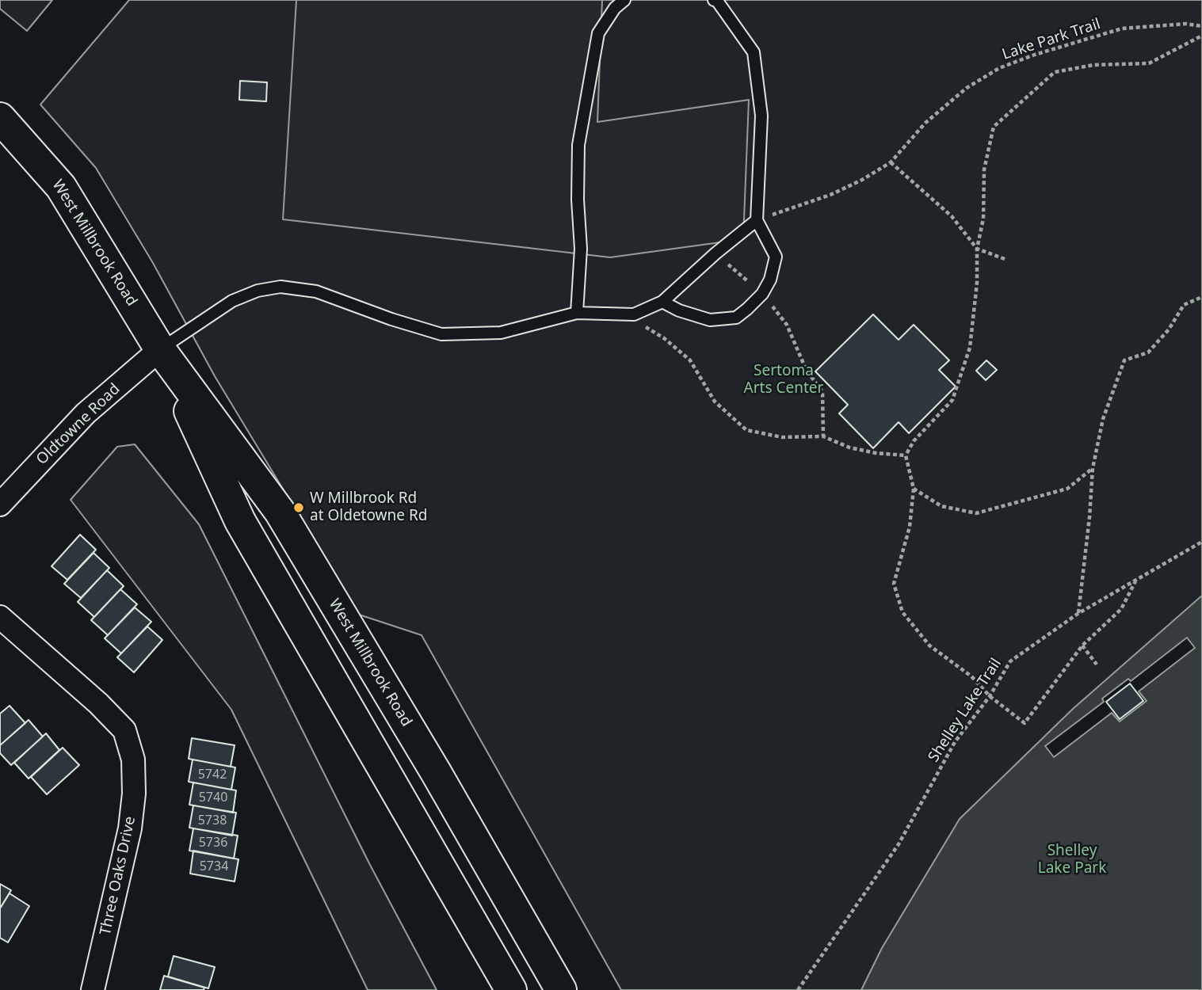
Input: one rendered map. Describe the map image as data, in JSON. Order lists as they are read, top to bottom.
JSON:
{
  "streets": {
    "main road": ["West Millbrook Road"],
    "street": ["Oldtowne Road", "Three Oaks Drive"],
    "path": ["Lake Park Trail", "Shelley Lake Trail"]
  },
  "crossings": [
    ["West Millbrook Road", "Oldtowne Road"]
  ],
  "parks": ["Sertoma Arts Center", "Shelley Lake Park"],
  "places": ["W Millbrook Rd at Oldetowne Rd"],
  "house_numbers": [
    "5742",
    "5740",
    "5738",
    "5736",
    "5734"
  ]
}
